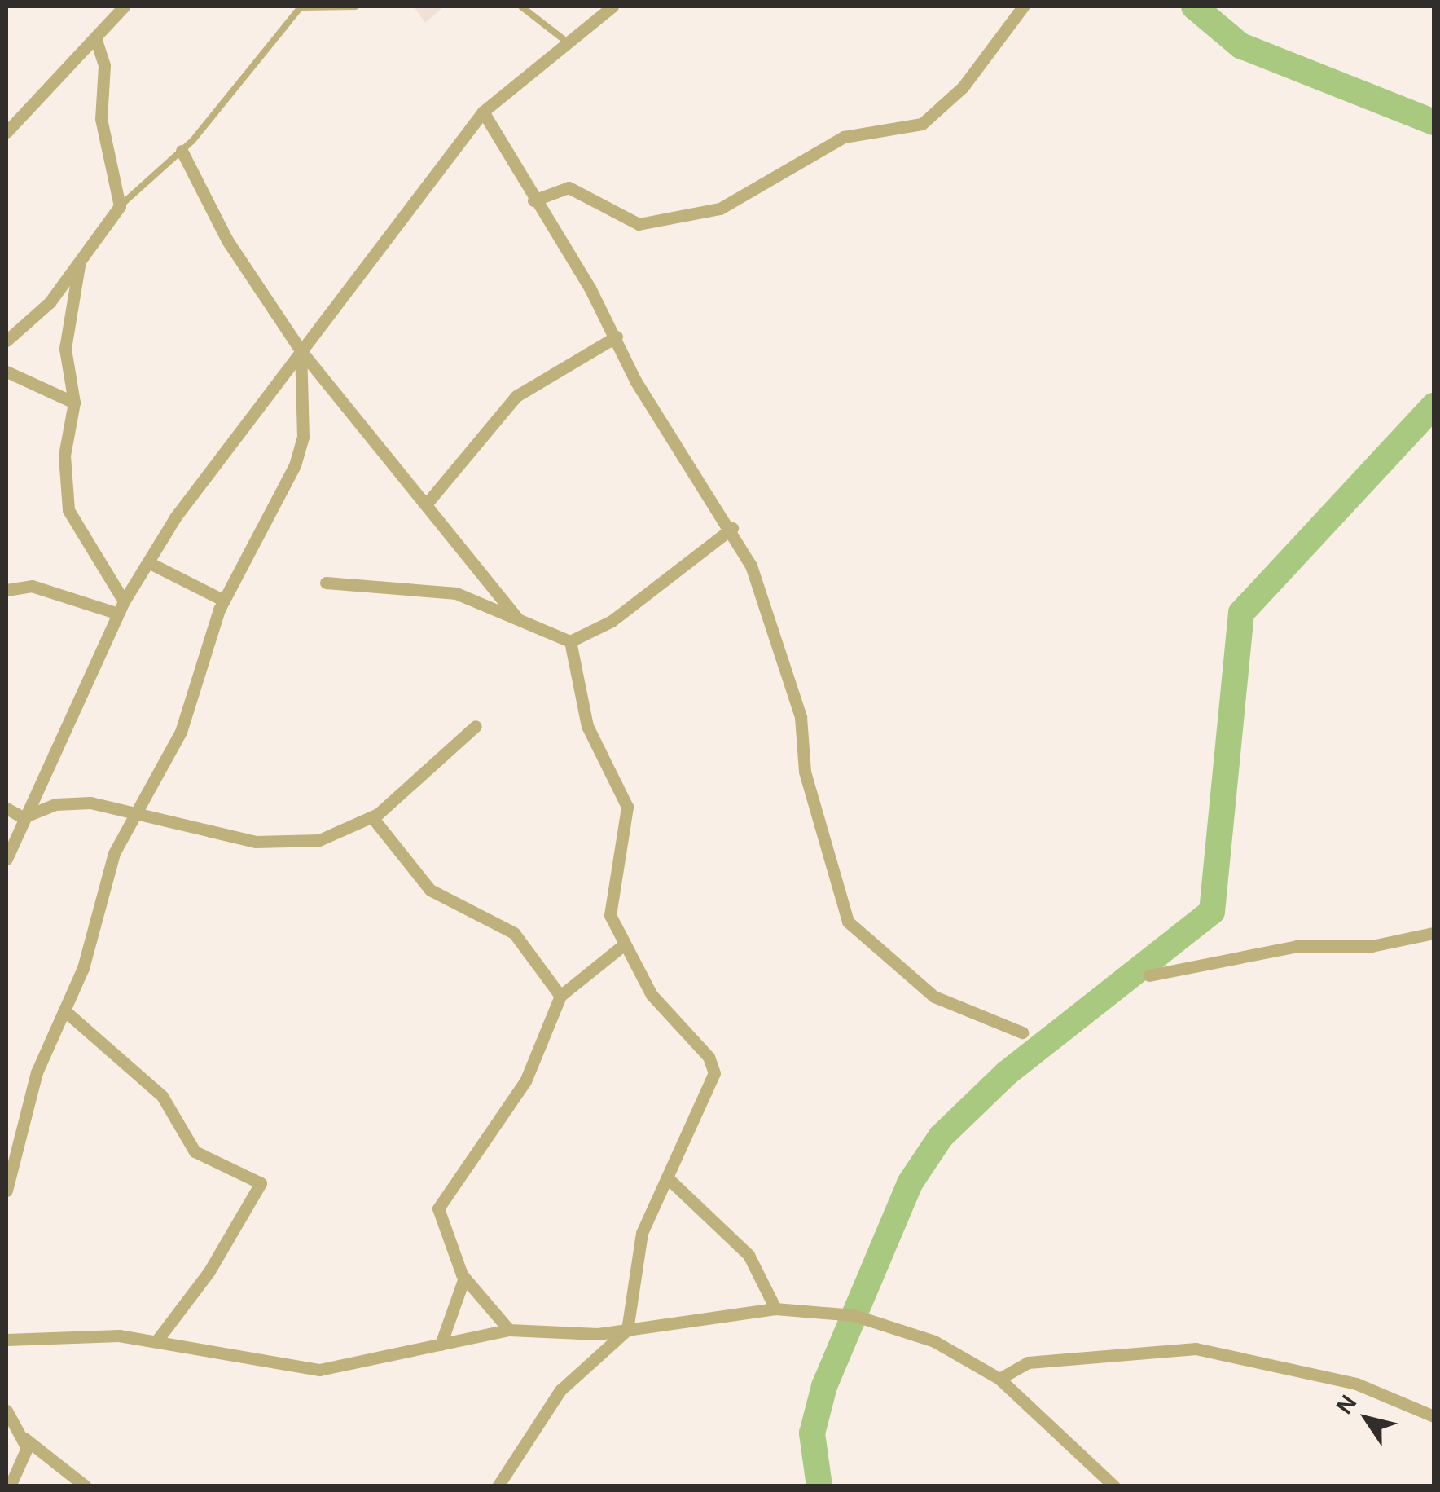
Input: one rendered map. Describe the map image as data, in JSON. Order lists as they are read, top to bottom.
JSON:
{
  "north": "top left"
}
